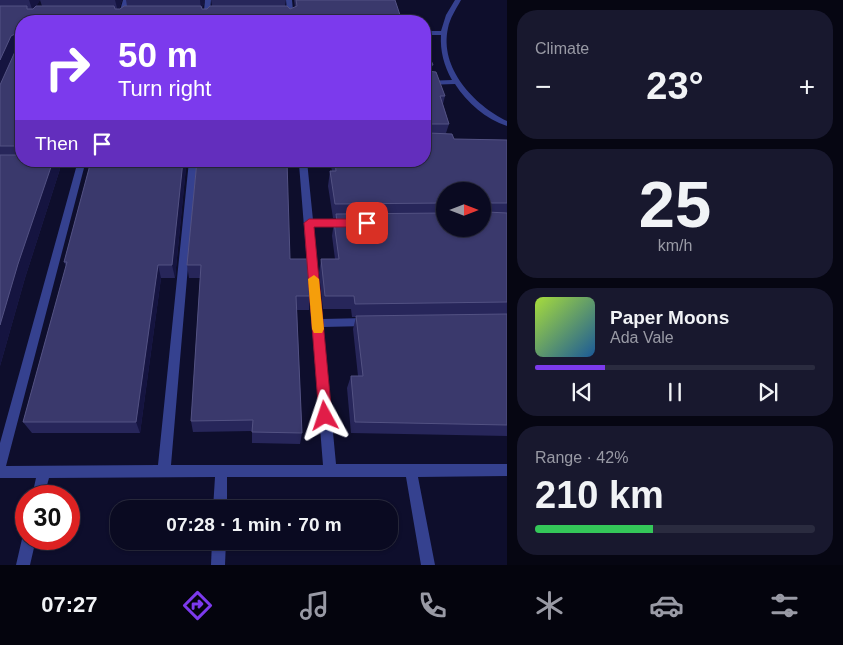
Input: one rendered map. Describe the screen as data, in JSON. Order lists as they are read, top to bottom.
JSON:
{
  "north": "right",
  "page": {
    "tile": [
      "Climate",
      ["25", "km/h"],
      ["Range · 42%", "210 km"]
    ],
    "turn": ["50 m", "Turn right"],
    "heat": ["−", "23°", "+"],
    "then": "Then",
    "song": ["Paper Moons", "Ada Vale"],
    "limit": "30",
    "trip": "07:28 · 1 min · 70 m",
    "tabs": "07:27"
  }
}
